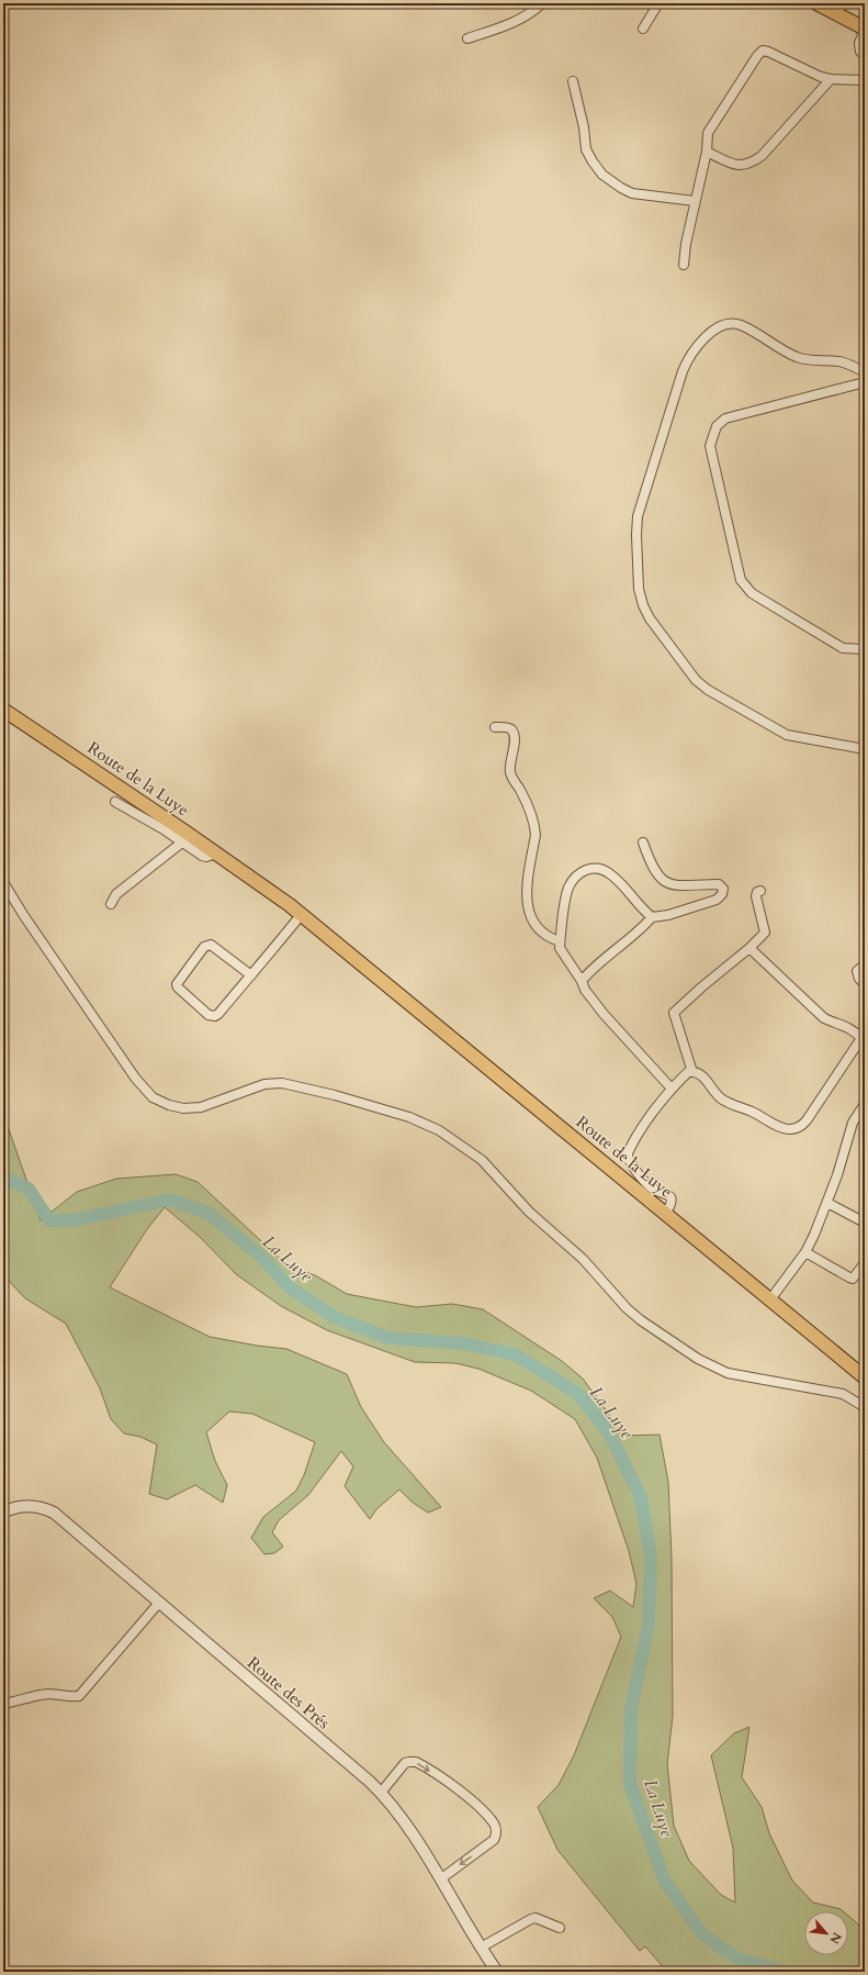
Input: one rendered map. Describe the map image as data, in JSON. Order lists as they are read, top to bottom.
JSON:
{
  "streets": {
    "main road": ["Route de la Luye"],
    "street": ["Route des Prés"]
  },
  "water": ["La Luye"],
  "north": "bottom right"
}
